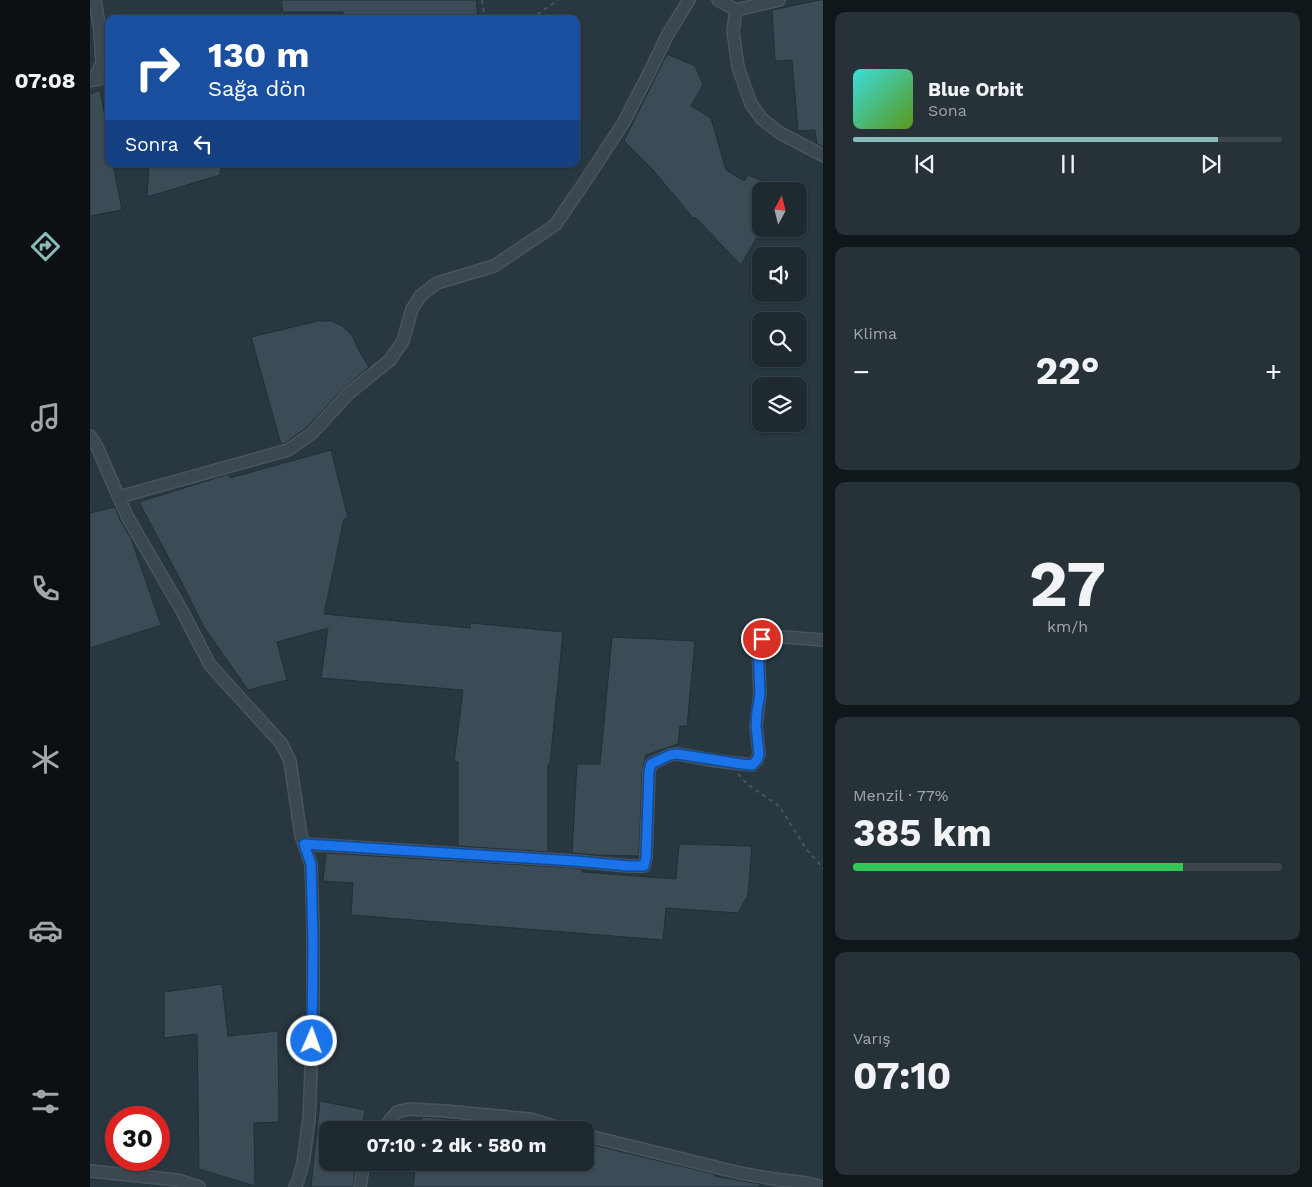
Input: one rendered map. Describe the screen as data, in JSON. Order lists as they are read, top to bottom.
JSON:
{
  "north": "top",
  "page": {
    "tabs": "07:08",
    "turn": ["130 m", "Sağa dön"],
    "song": ["Blue Orbit", "Sona"],
    "then": "Sonra",
    "tile": [
      "Klima",
      ["27", "km/h"],
      ["Menzil · 77%", "385 km"],
      ["Varış", "07:10"]
    ],
    "heat": ["−", "22°", "+"],
    "limit": "30",
    "trip": "07:10 · 2 dk · 580 m"
  }
}
